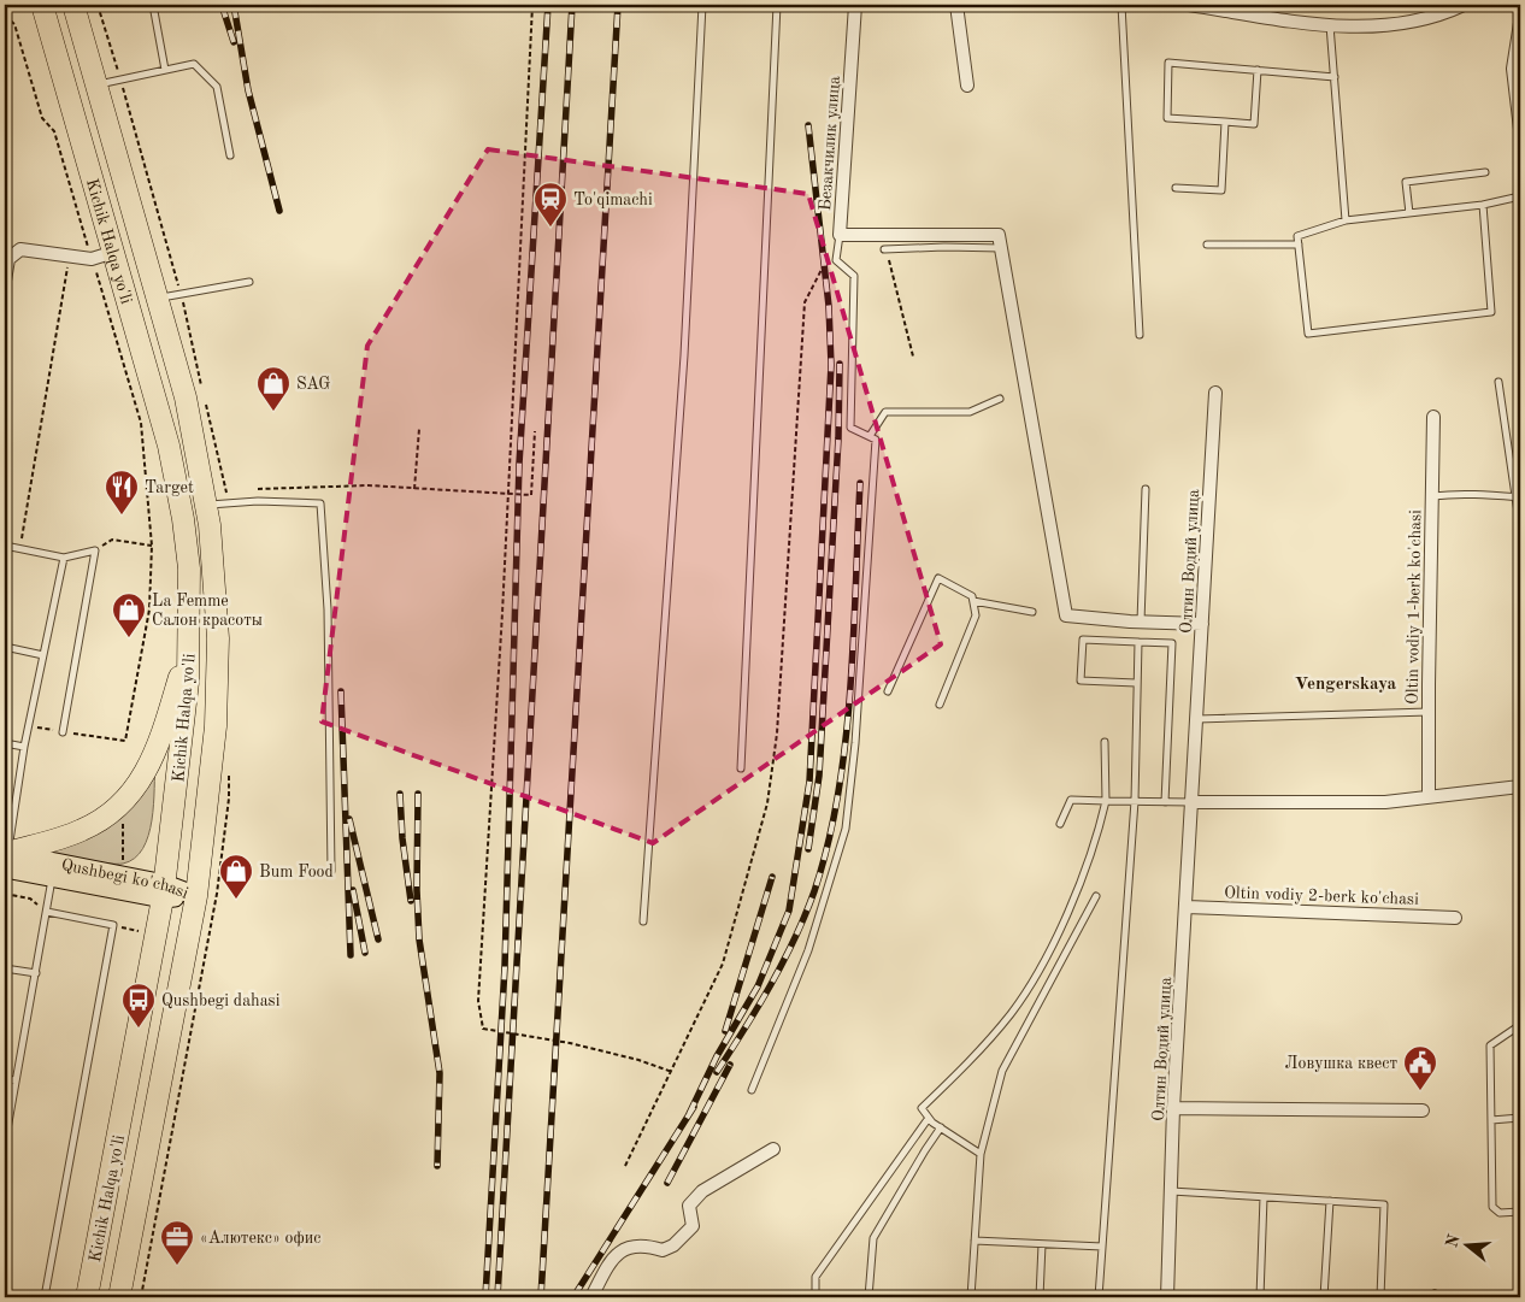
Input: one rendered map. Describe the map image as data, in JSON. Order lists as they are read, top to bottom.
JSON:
{
  "streets": {
    "highway": ["Kichik Halqa yo'li"],
    "main road": ["Qushbegi ko'chasi"],
    "street": [
      "Безакчилик улица",
      "Олтин Водий улица",
      "Oltin vodiy 1-berk ko'chasi",
      "Oltin vodiy 2-berk ko'chasi"
    ]
  },
  "crossings": [
    ["Kichik Halqa yo'li", "Qushbegi ko'chasi"],
    ["Олтин Водий улица", "Oltin vodiy 2-berk ko'chasi"]
  ],
  "districts": ["Vengerskaya"],
  "places": {
    "station": ["To'qimachi"],
    "shop": ["SAG", "La Femme Салон красоты", "Bum Food"],
    "restaurant": ["Target"],
    "bus stop": ["Qushbegi dahasi"],
    "public building": ["Ловушка квест"],
    "office": ["«Алютекс» офис"]
  },
  "north": "left"
}
